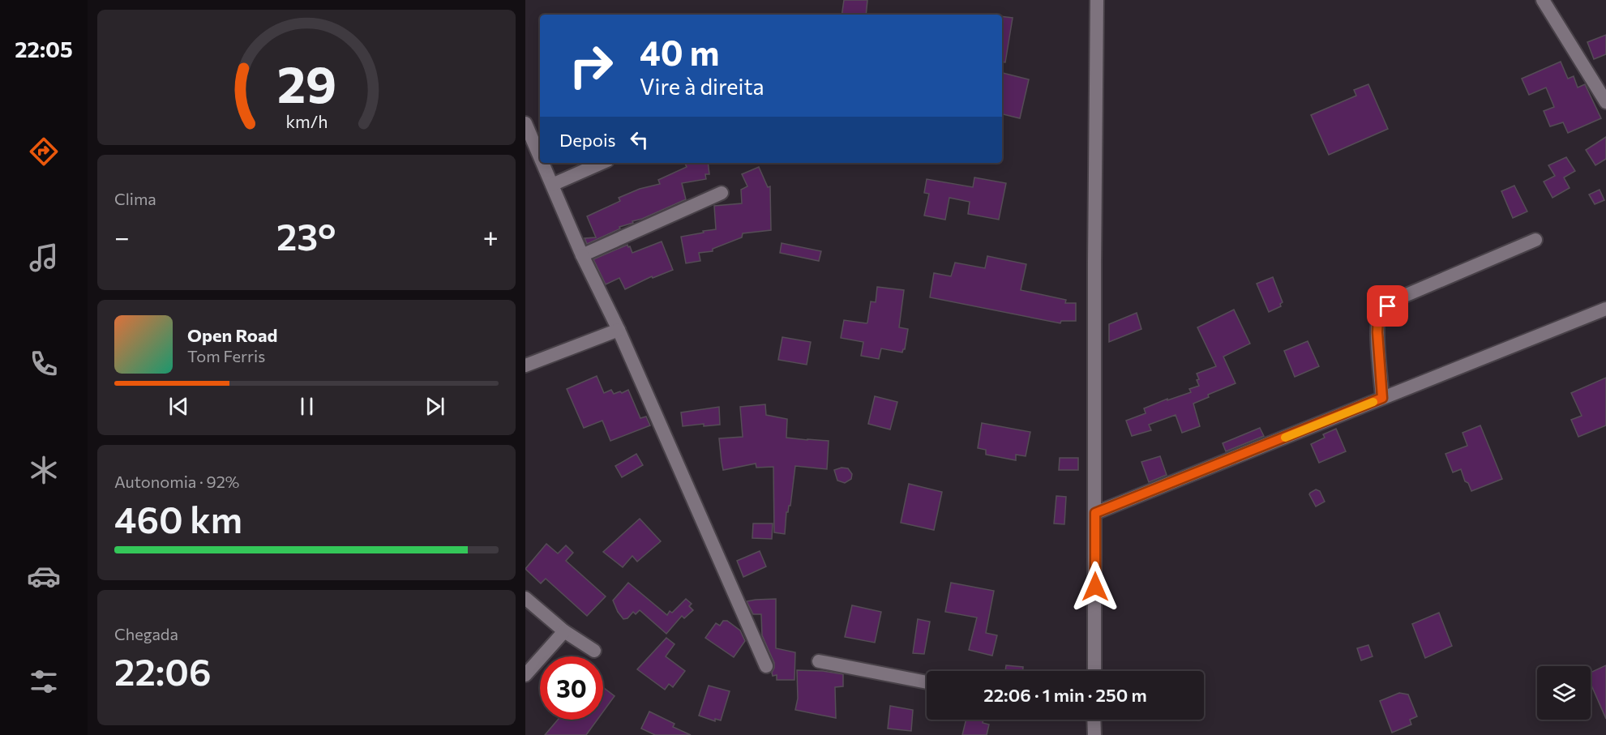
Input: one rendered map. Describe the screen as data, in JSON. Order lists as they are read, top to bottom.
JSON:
{
  "page": {
    "tabs": "22:05",
    "turn": ["40 m", "Vire à direita"],
    "then": "Depois",
    "tile": [
      "Clima",
      ["Autonomia · 92%", "460 km"],
      ["Chegada", "22:06"]
    ],
    "heat": ["−", "23°", "+"],
    "song": ["Open Road", "Tom Ferris"],
    "limit": "30",
    "trip": "22:06 · 1 min · 250 m",
    "gauge": ["29", "km/h"]
  }
}
